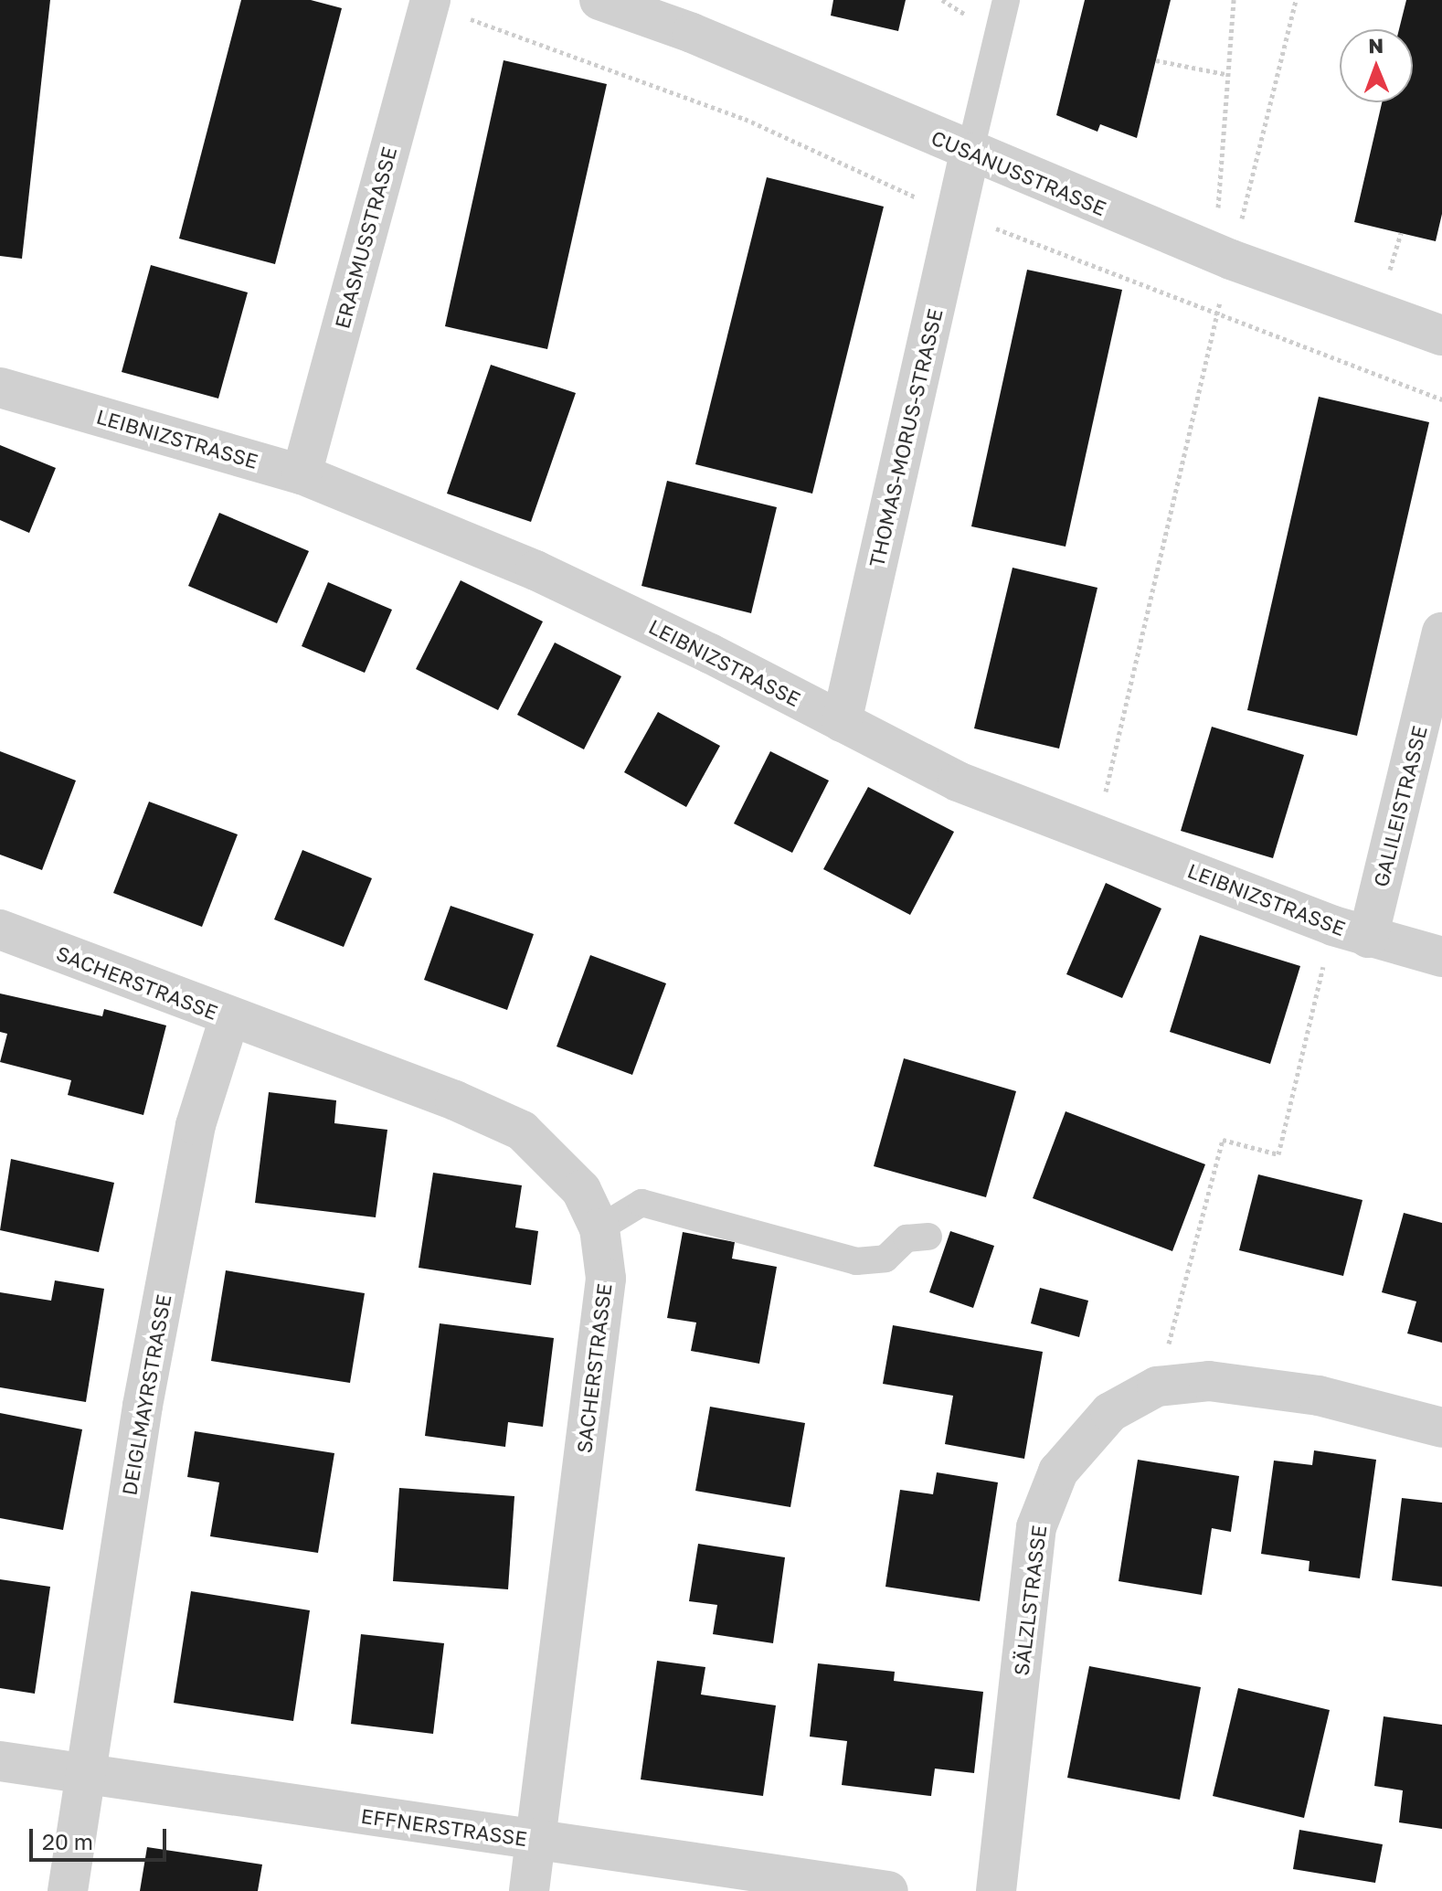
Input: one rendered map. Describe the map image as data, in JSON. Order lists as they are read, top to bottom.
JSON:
{
  "streets": {
    "street": [
      "CUSANUSSTRASSE",
      "ERASMUSSTRASSE",
      "THOMAS-MORUS-STRASSE",
      "LEIBNIZSTRASSE",
      "GALILEISTRASSE",
      "SACHERSTRASSE",
      "DEIGLMAYRSTRASSE",
      "SÄLZLSTRASSE",
      "EFFNERSTRASSE"
    ]
  },
  "crossings": [
    ["CUSANUSSTRASSE", "THOMAS-MORUS-STRASSE"],
    ["ERASMUSSTRASSE", "LEIBNIZSTRASSE"],
    ["THOMAS-MORUS-STRASSE", "LEIBNIZSTRASSE"],
    ["LEIBNIZSTRASSE", "GALILEISTRASSE"],
    ["SACHERSTRASSE", "DEIGLMAYRSTRASSE"],
    ["SACHERSTRASSE", "EFFNERSTRASSE"],
    ["DEIGLMAYRSTRASSE", "EFFNERSTRASSE"]
  ],
  "scale_bar": "20 m",
  "north": "top"
}
